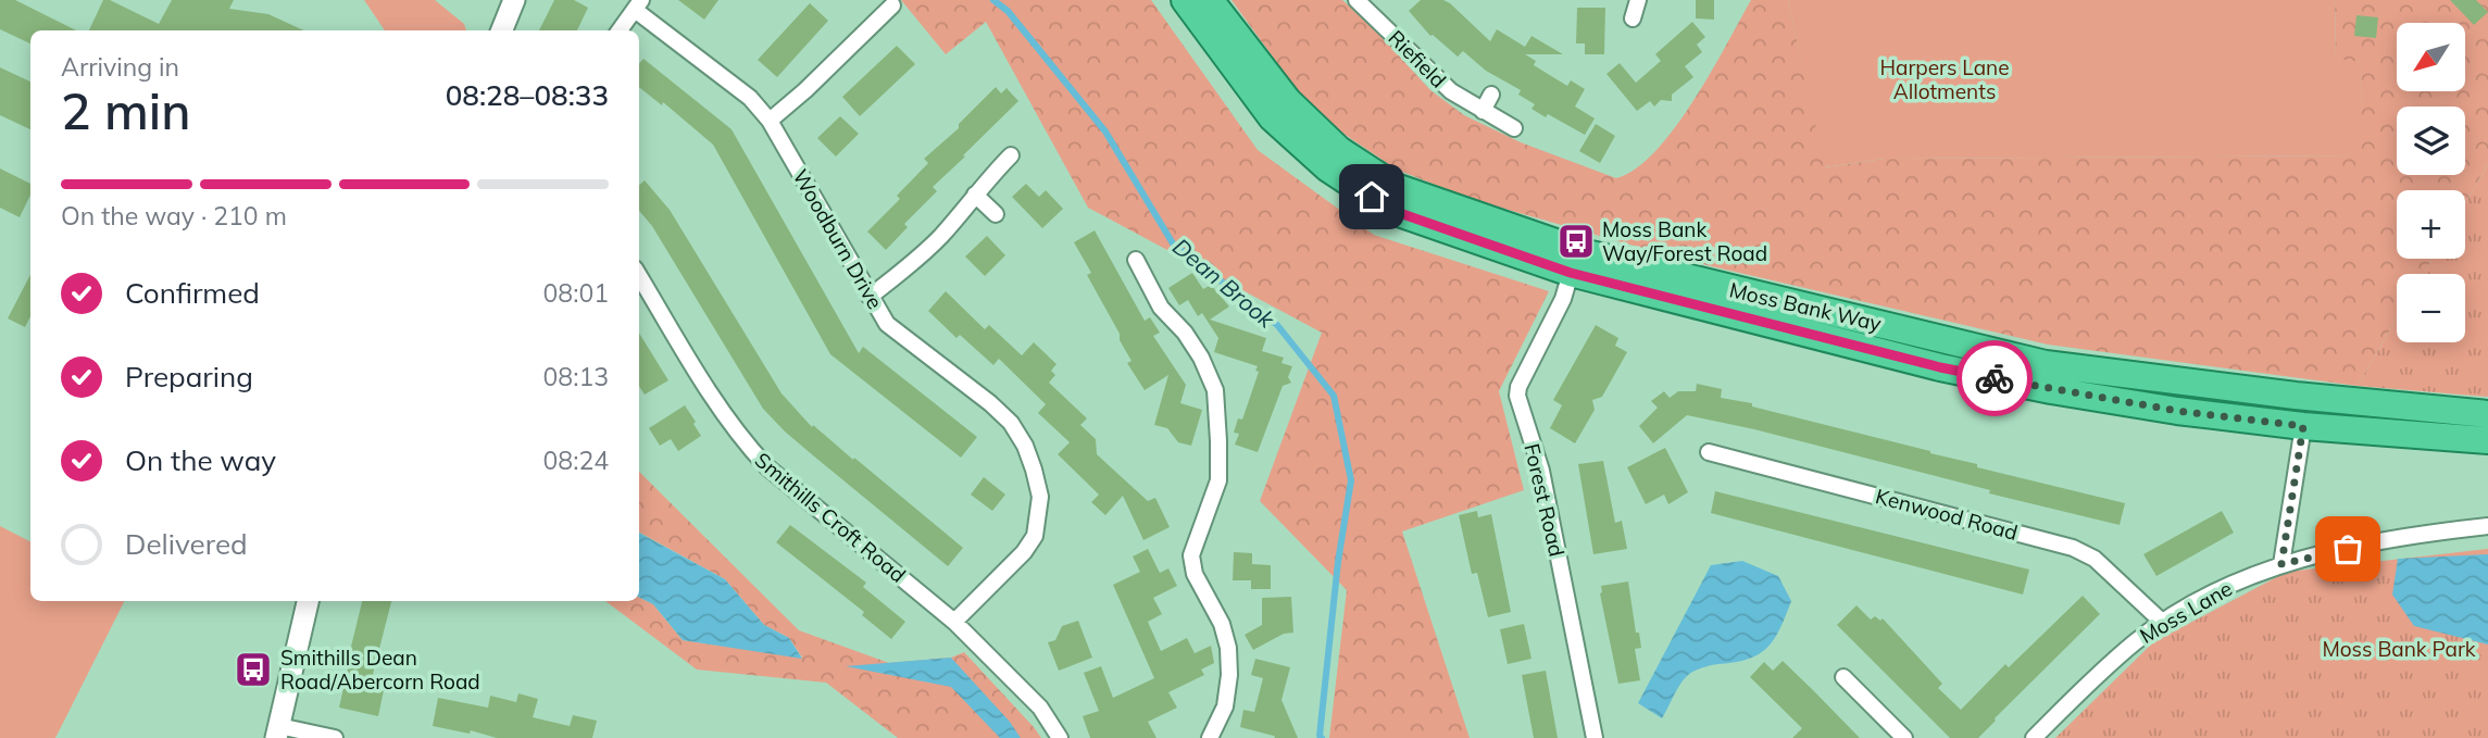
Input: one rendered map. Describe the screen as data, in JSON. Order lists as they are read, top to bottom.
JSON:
{
  "streets": {
    "highway": ["Moss Bank Way"],
    "street": [
      "Riefield",
      "Woodburn Drive",
      "Forest Road",
      "Kenwood Road",
      "Smithills Croft Road",
      "Moss Lane"
    ]
  },
  "crossings": [
    ["Woodburn Drive", "Smithills Croft Road"],
    ["Moss Bank Way", "Forest Road"],
    ["Kenwood Road", "Moss Lane"]
  ],
  "water": ["Dean Brook"],
  "parks": ["Harpers Lane Allotments", "Moss Bank Park"],
  "places": {
    "bus stop": ["Moss Bank Way/Forest Road", "Smithills Dean Road/Abercorn Road"]
  },
  "north": "bottom left",
  "page": {
    "map_buttons": ["+", "−"],
    "heading": ["2 min", "Arriving in", "08:28–08:33"],
    "bar": "On the way · 210 m",
    "list": [
      ["Confirmed", "08:01"],
      ["Preparing", "08:13"],
      ["On the way", "08:24"],
      "Delivered"
    ]
  }
}
